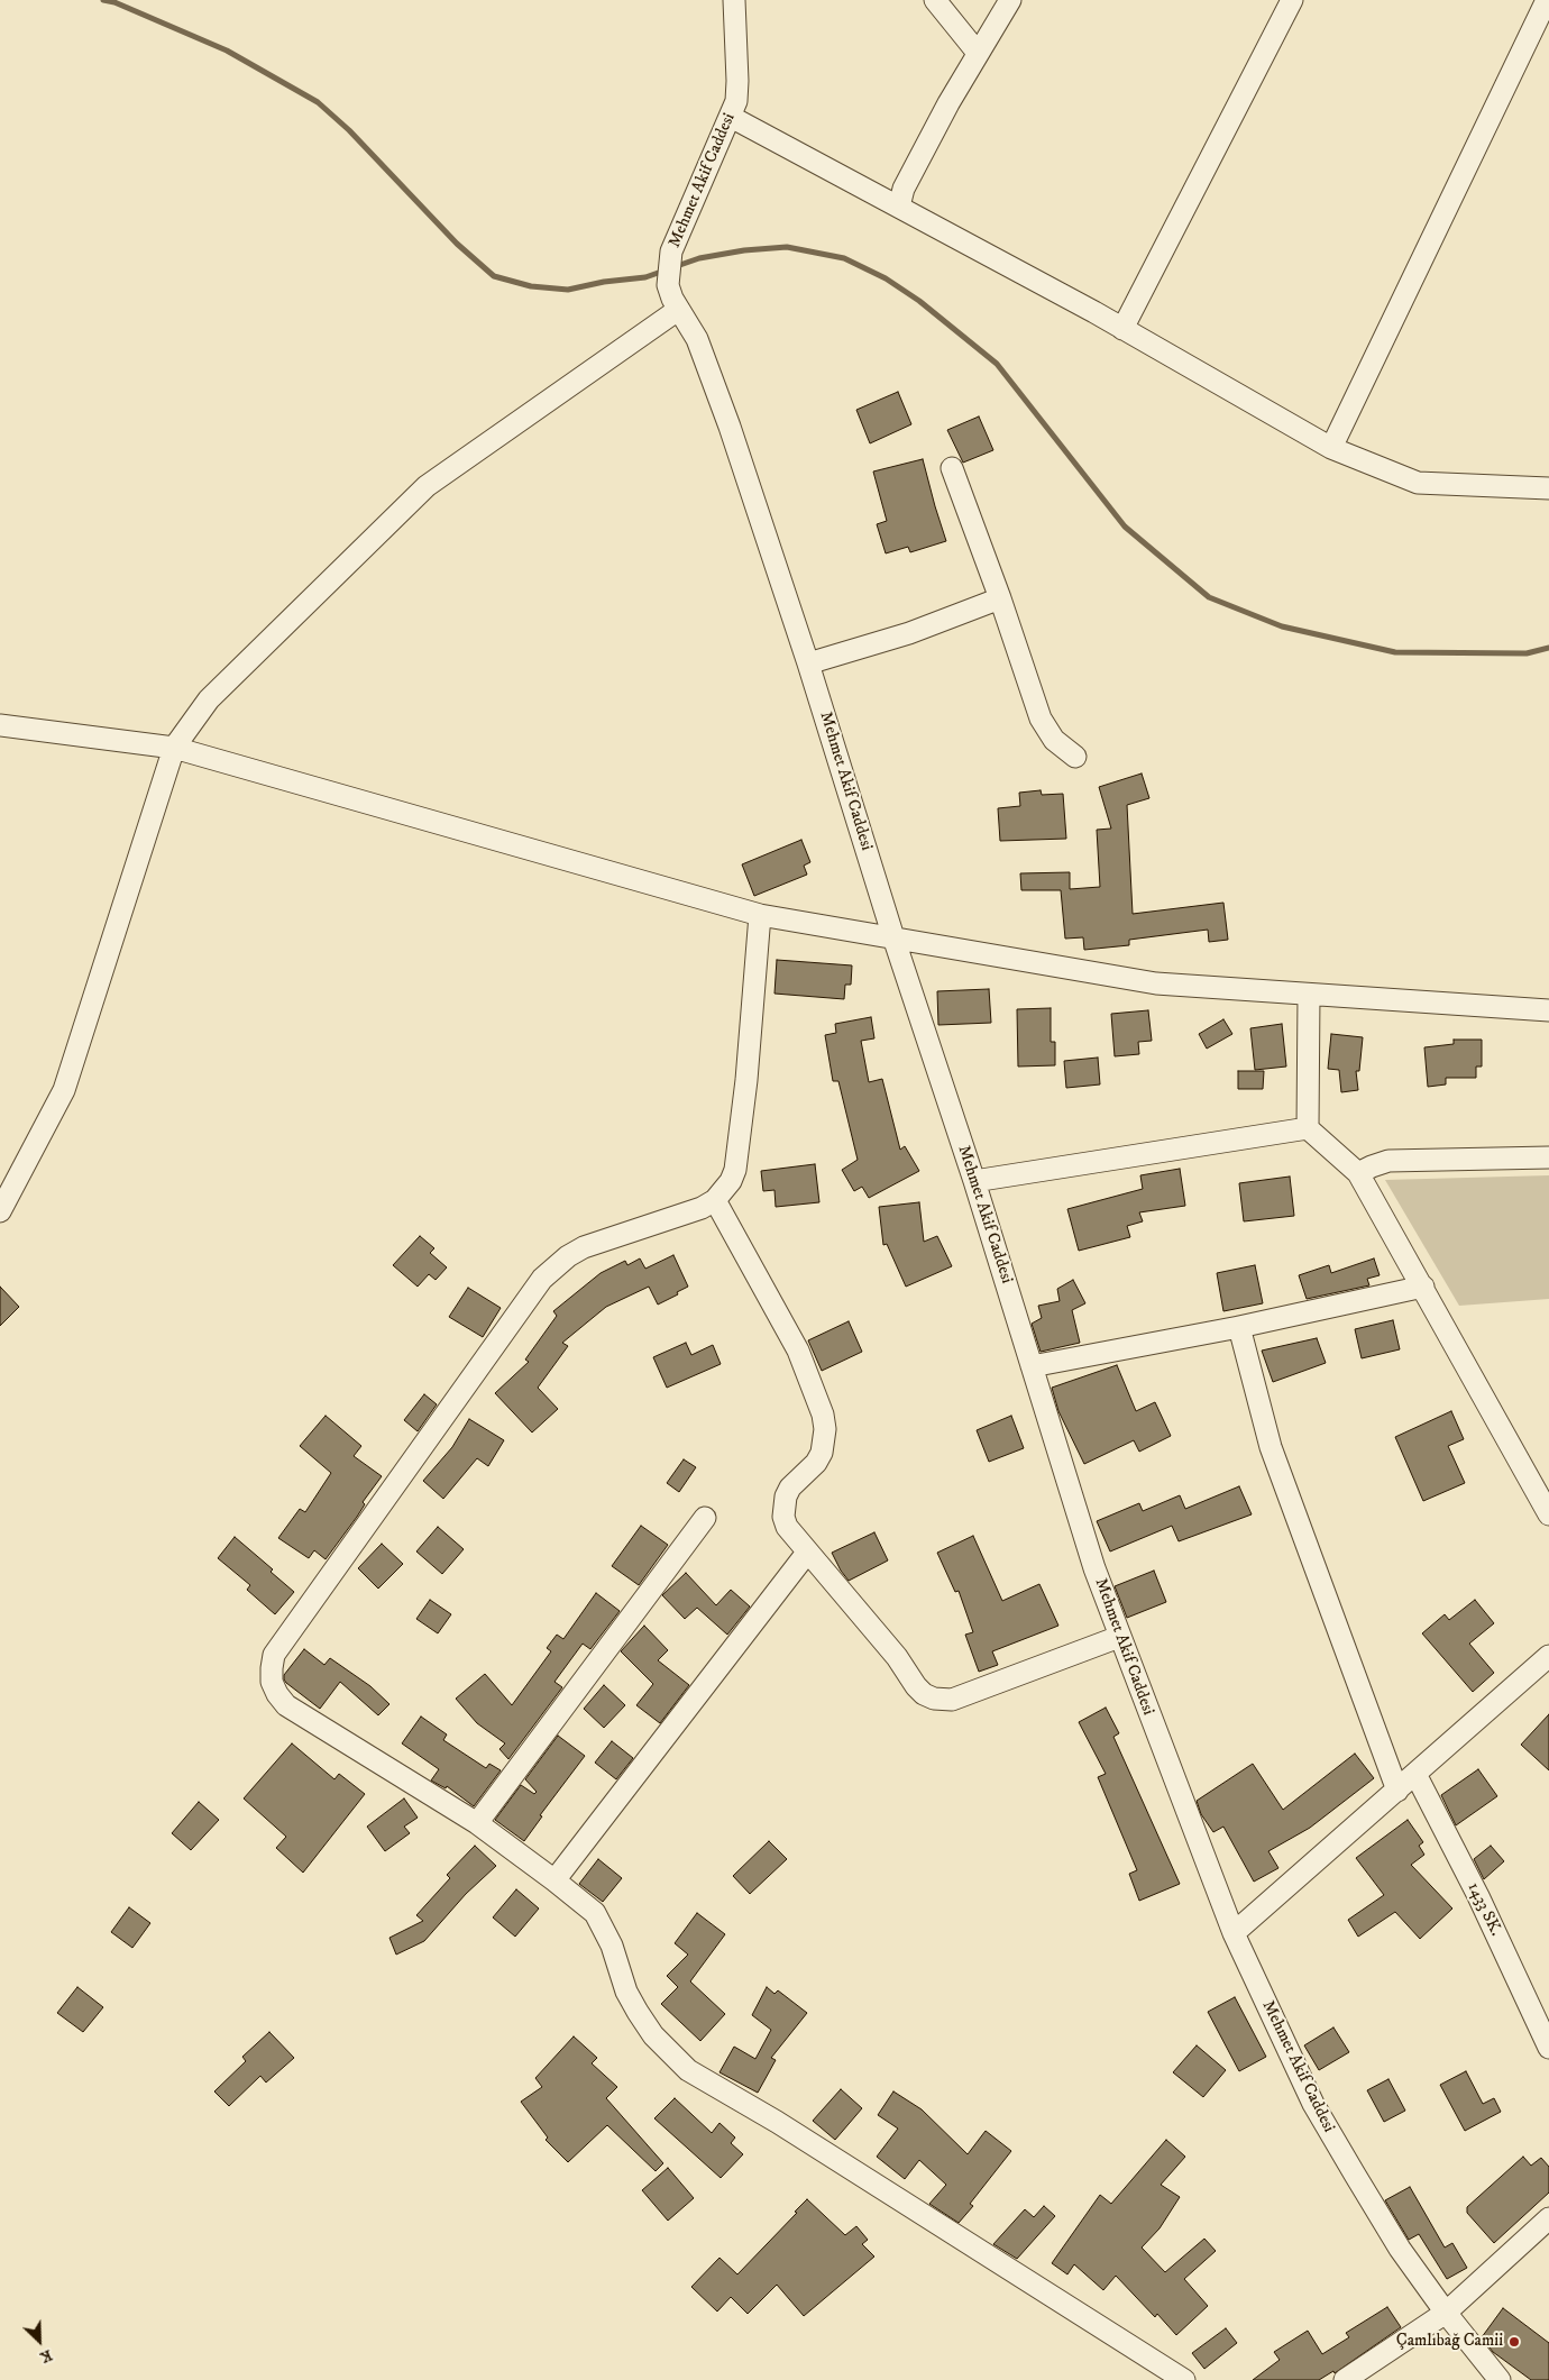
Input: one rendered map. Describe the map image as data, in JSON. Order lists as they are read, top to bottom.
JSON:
{
  "streets": {
    "street": ["Mehmet Akif Caddesi", "1433 SK."]
  },
  "places": ["Çamlıbağ Camii"],
  "north": "bottom right"
}
